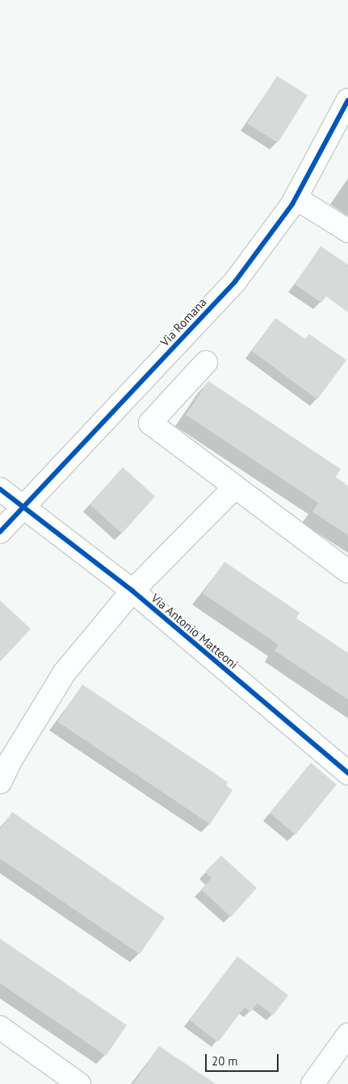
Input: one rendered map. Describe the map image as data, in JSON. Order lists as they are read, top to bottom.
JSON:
{
  "streets": {
    "street": ["Via Romana", "Via Antonio Matteoni"]
  },
  "crossings": [
    ["Via Romana", "Via Antonio Matteoni"]
  ],
  "scale_bar": "20 m"
}
